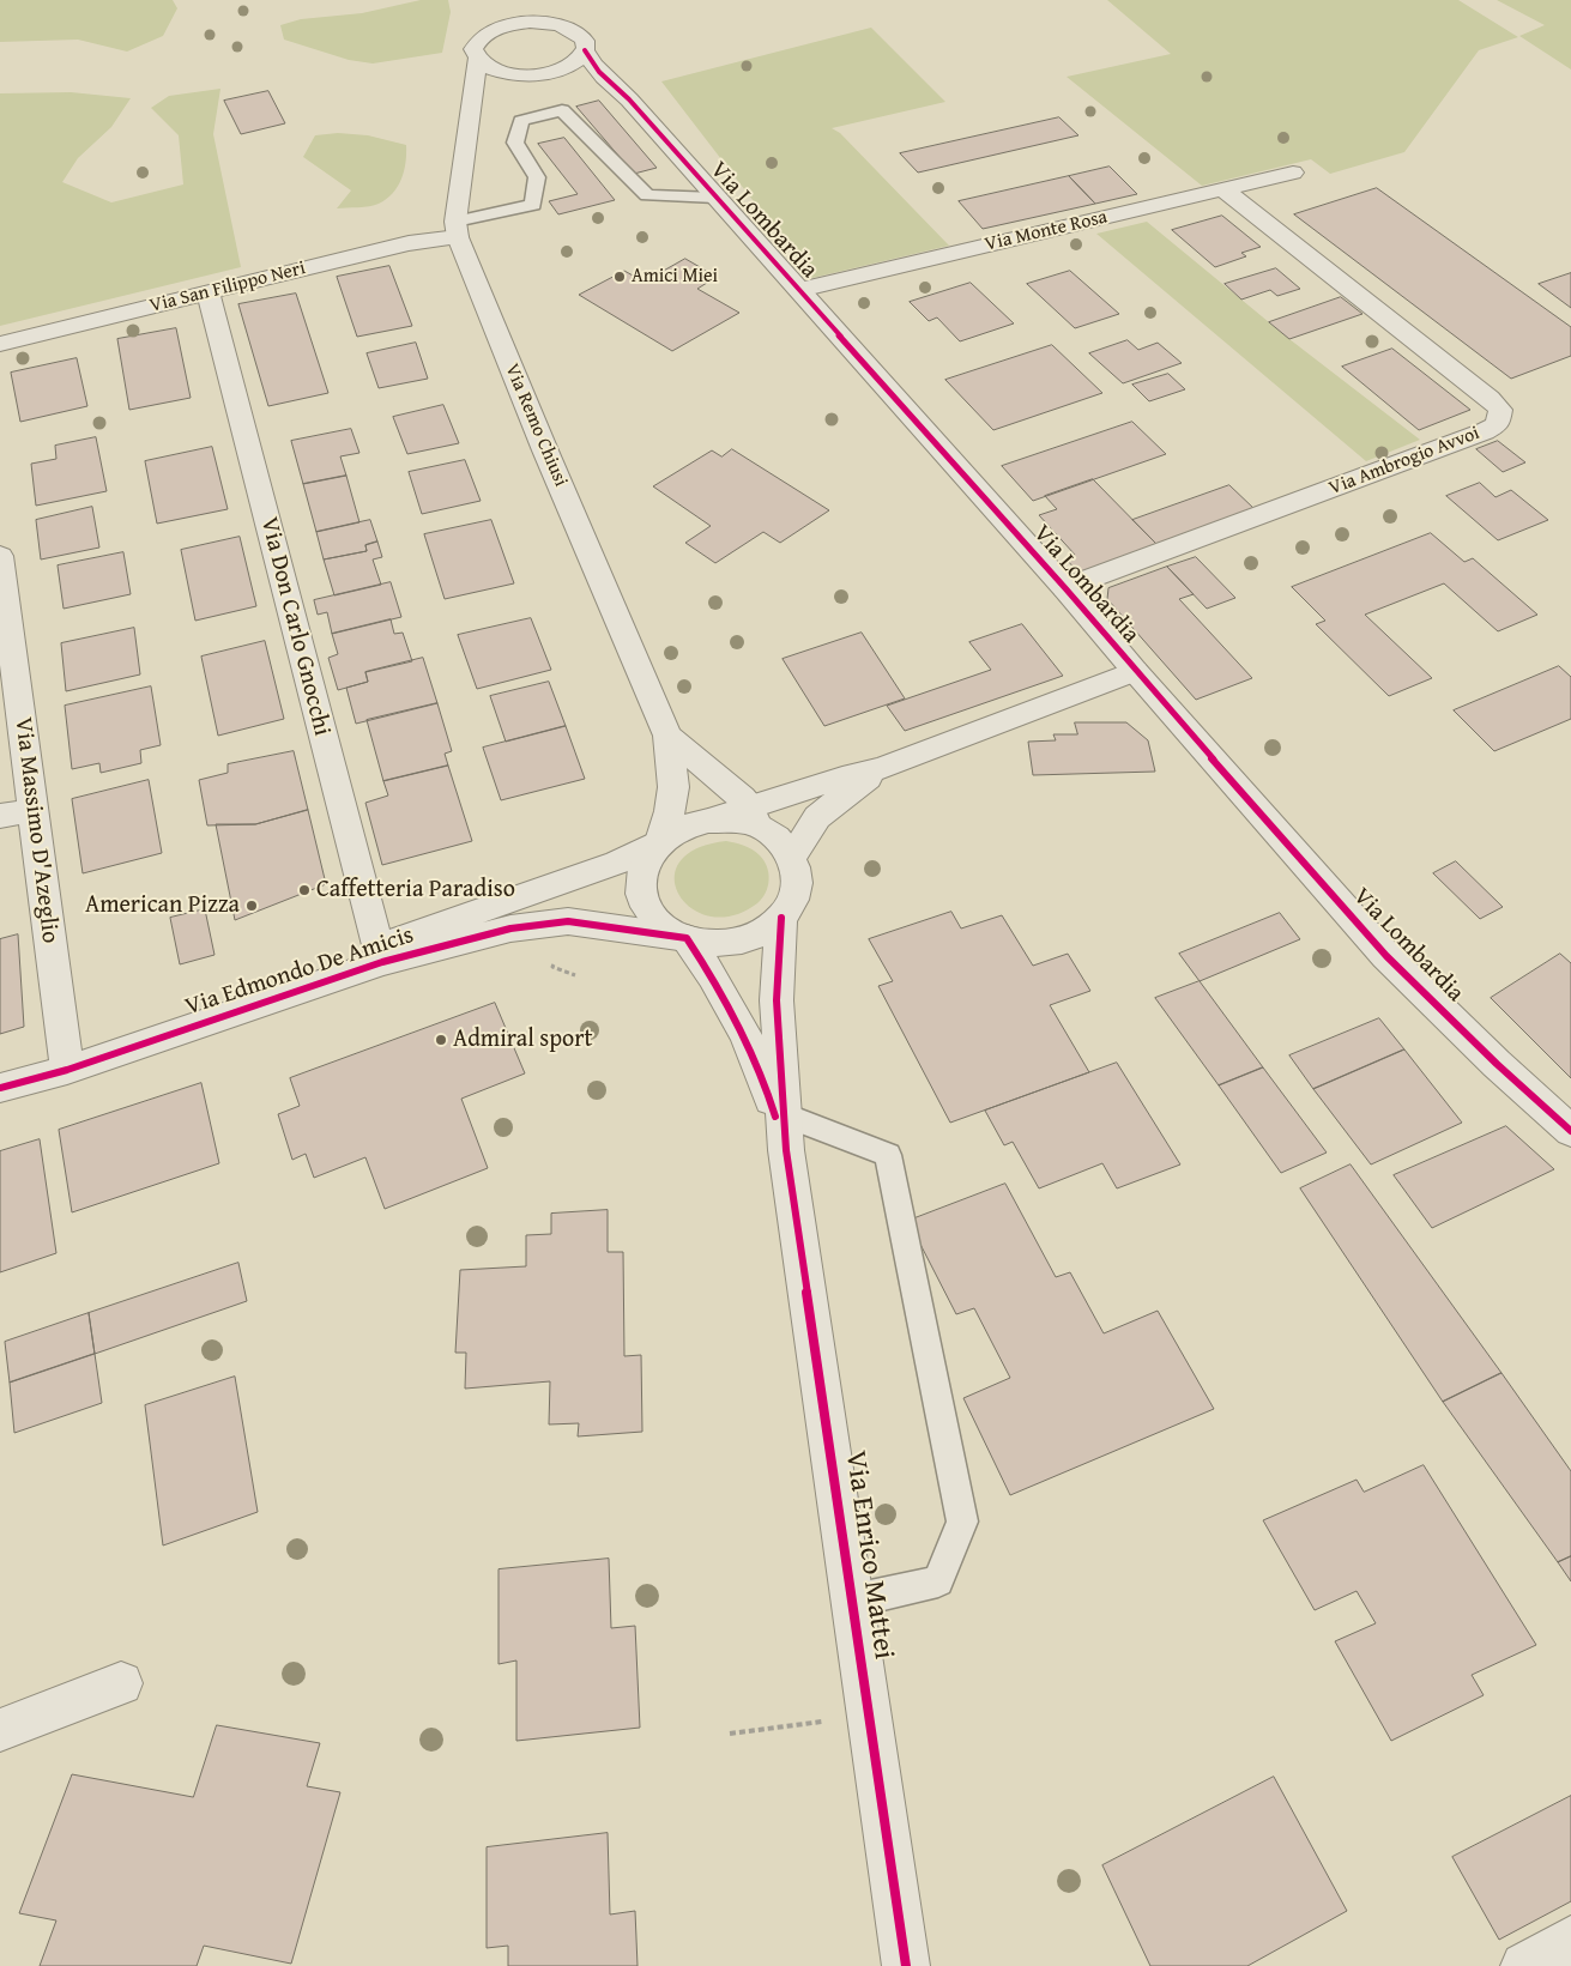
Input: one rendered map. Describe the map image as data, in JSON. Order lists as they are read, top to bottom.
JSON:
{
  "streets": {
    "street": [
      "Via Lombardia",
      "Via Monte Rosa",
      "Via San Filippo Neri",
      "Via Remo Chiusi",
      "Via Ambrogio Avvoi",
      "Via Don Carlo Gnocchi",
      "Via Massimo D'Azeglio",
      "Via Edmondo De Amicis",
      "Via Enrico Mattei"
    ]
  },
  "crossings": [
    ["Via Lombardia", "Via Monte Rosa"],
    ["Via Lombardia", "Via Ambrogio Avvoi"],
    ["Via Monte Rosa", "Via Ambrogio Avvoi"],
    ["Via San Filippo Neri", "Via Remo Chiusi"],
    ["Via San Filippo Neri", "Via Don Carlo Gnocchi"],
    ["Via Remo Chiusi", "Via Edmondo De Amicis"],
    ["Via Remo Chiusi", "Via Enrico Mattei"],
    ["Via Don Carlo Gnocchi", "Via Edmondo De Amicis"],
    ["Via Massimo D'Azeglio", "Via Edmondo De Amicis"],
    ["Via Edmondo De Amicis", "Via Enrico Mattei"]
  ],
  "places": [
    "Amici Miei",
    "Caffetteria Paradiso",
    "American Pizza",
    "Admiral sport"
  ]
}
